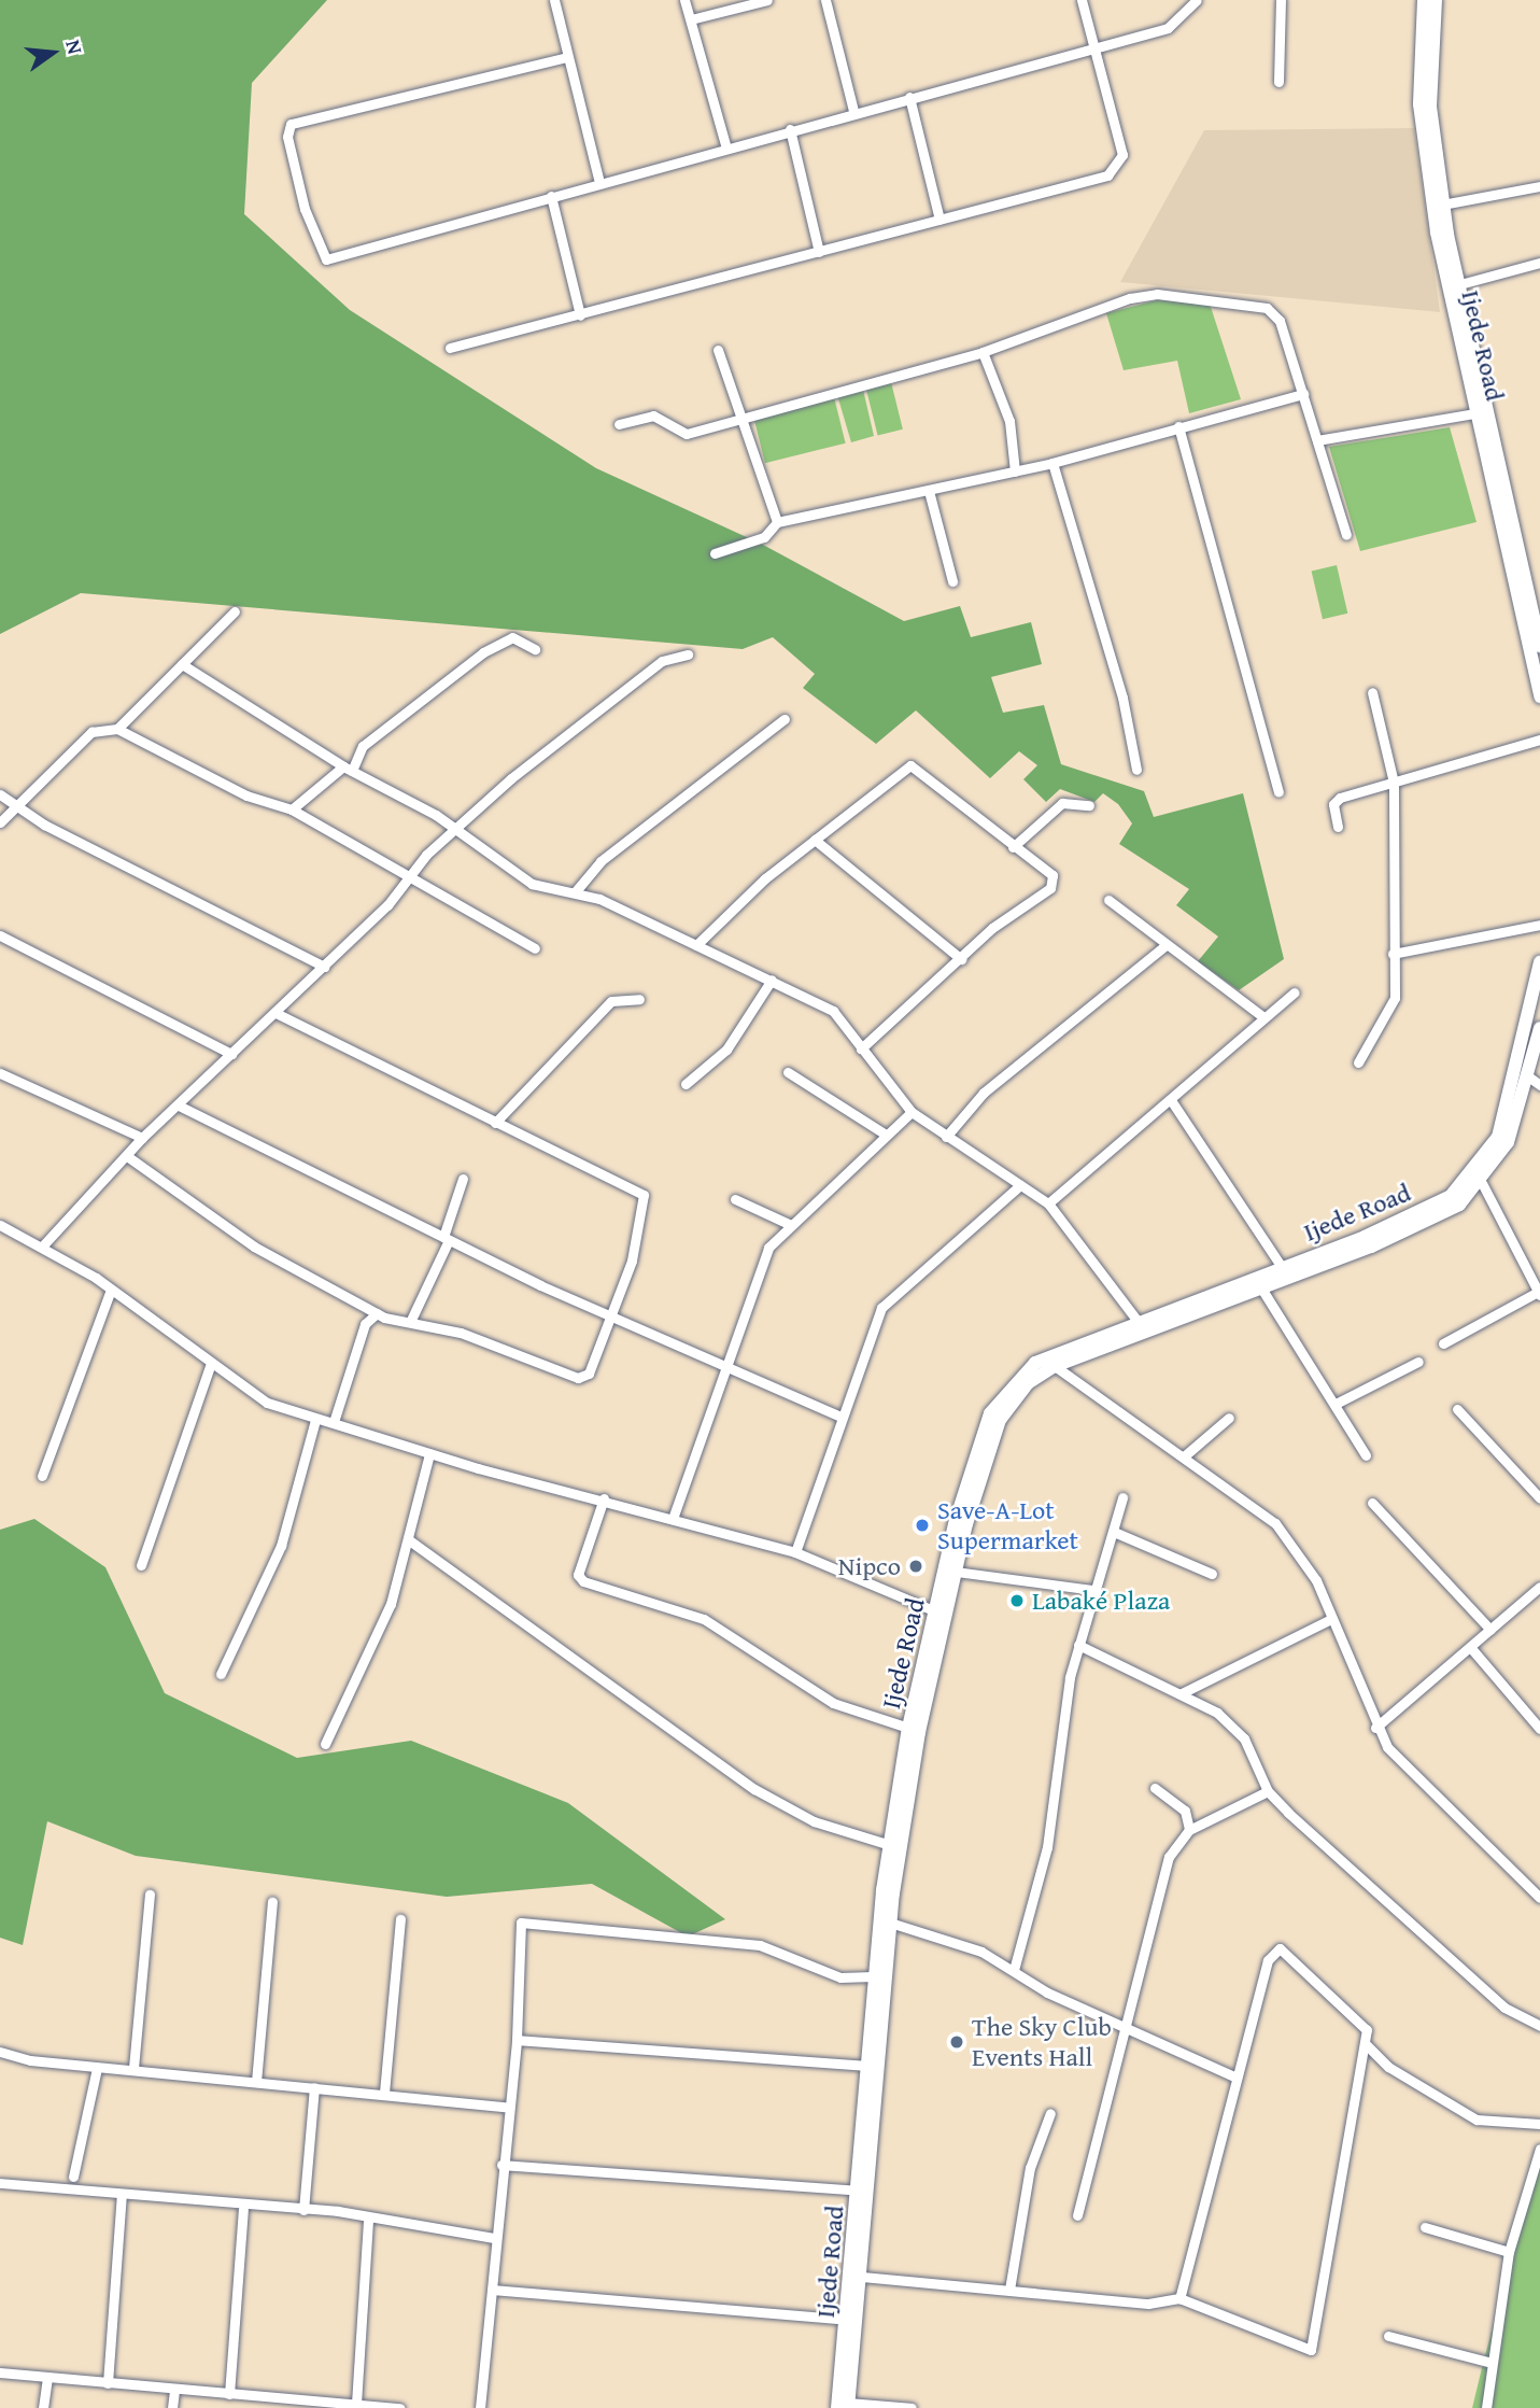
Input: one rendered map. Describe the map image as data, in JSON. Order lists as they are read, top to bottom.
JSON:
{
  "streets": {
    "main road": ["Ijede Road"]
  },
  "places": [
    "Save-A-Lot Supermarket",
    "Nipco",
    "Labaké Plaza",
    "The Sky Club Events Hall"
  ],
  "north": "right"
}
